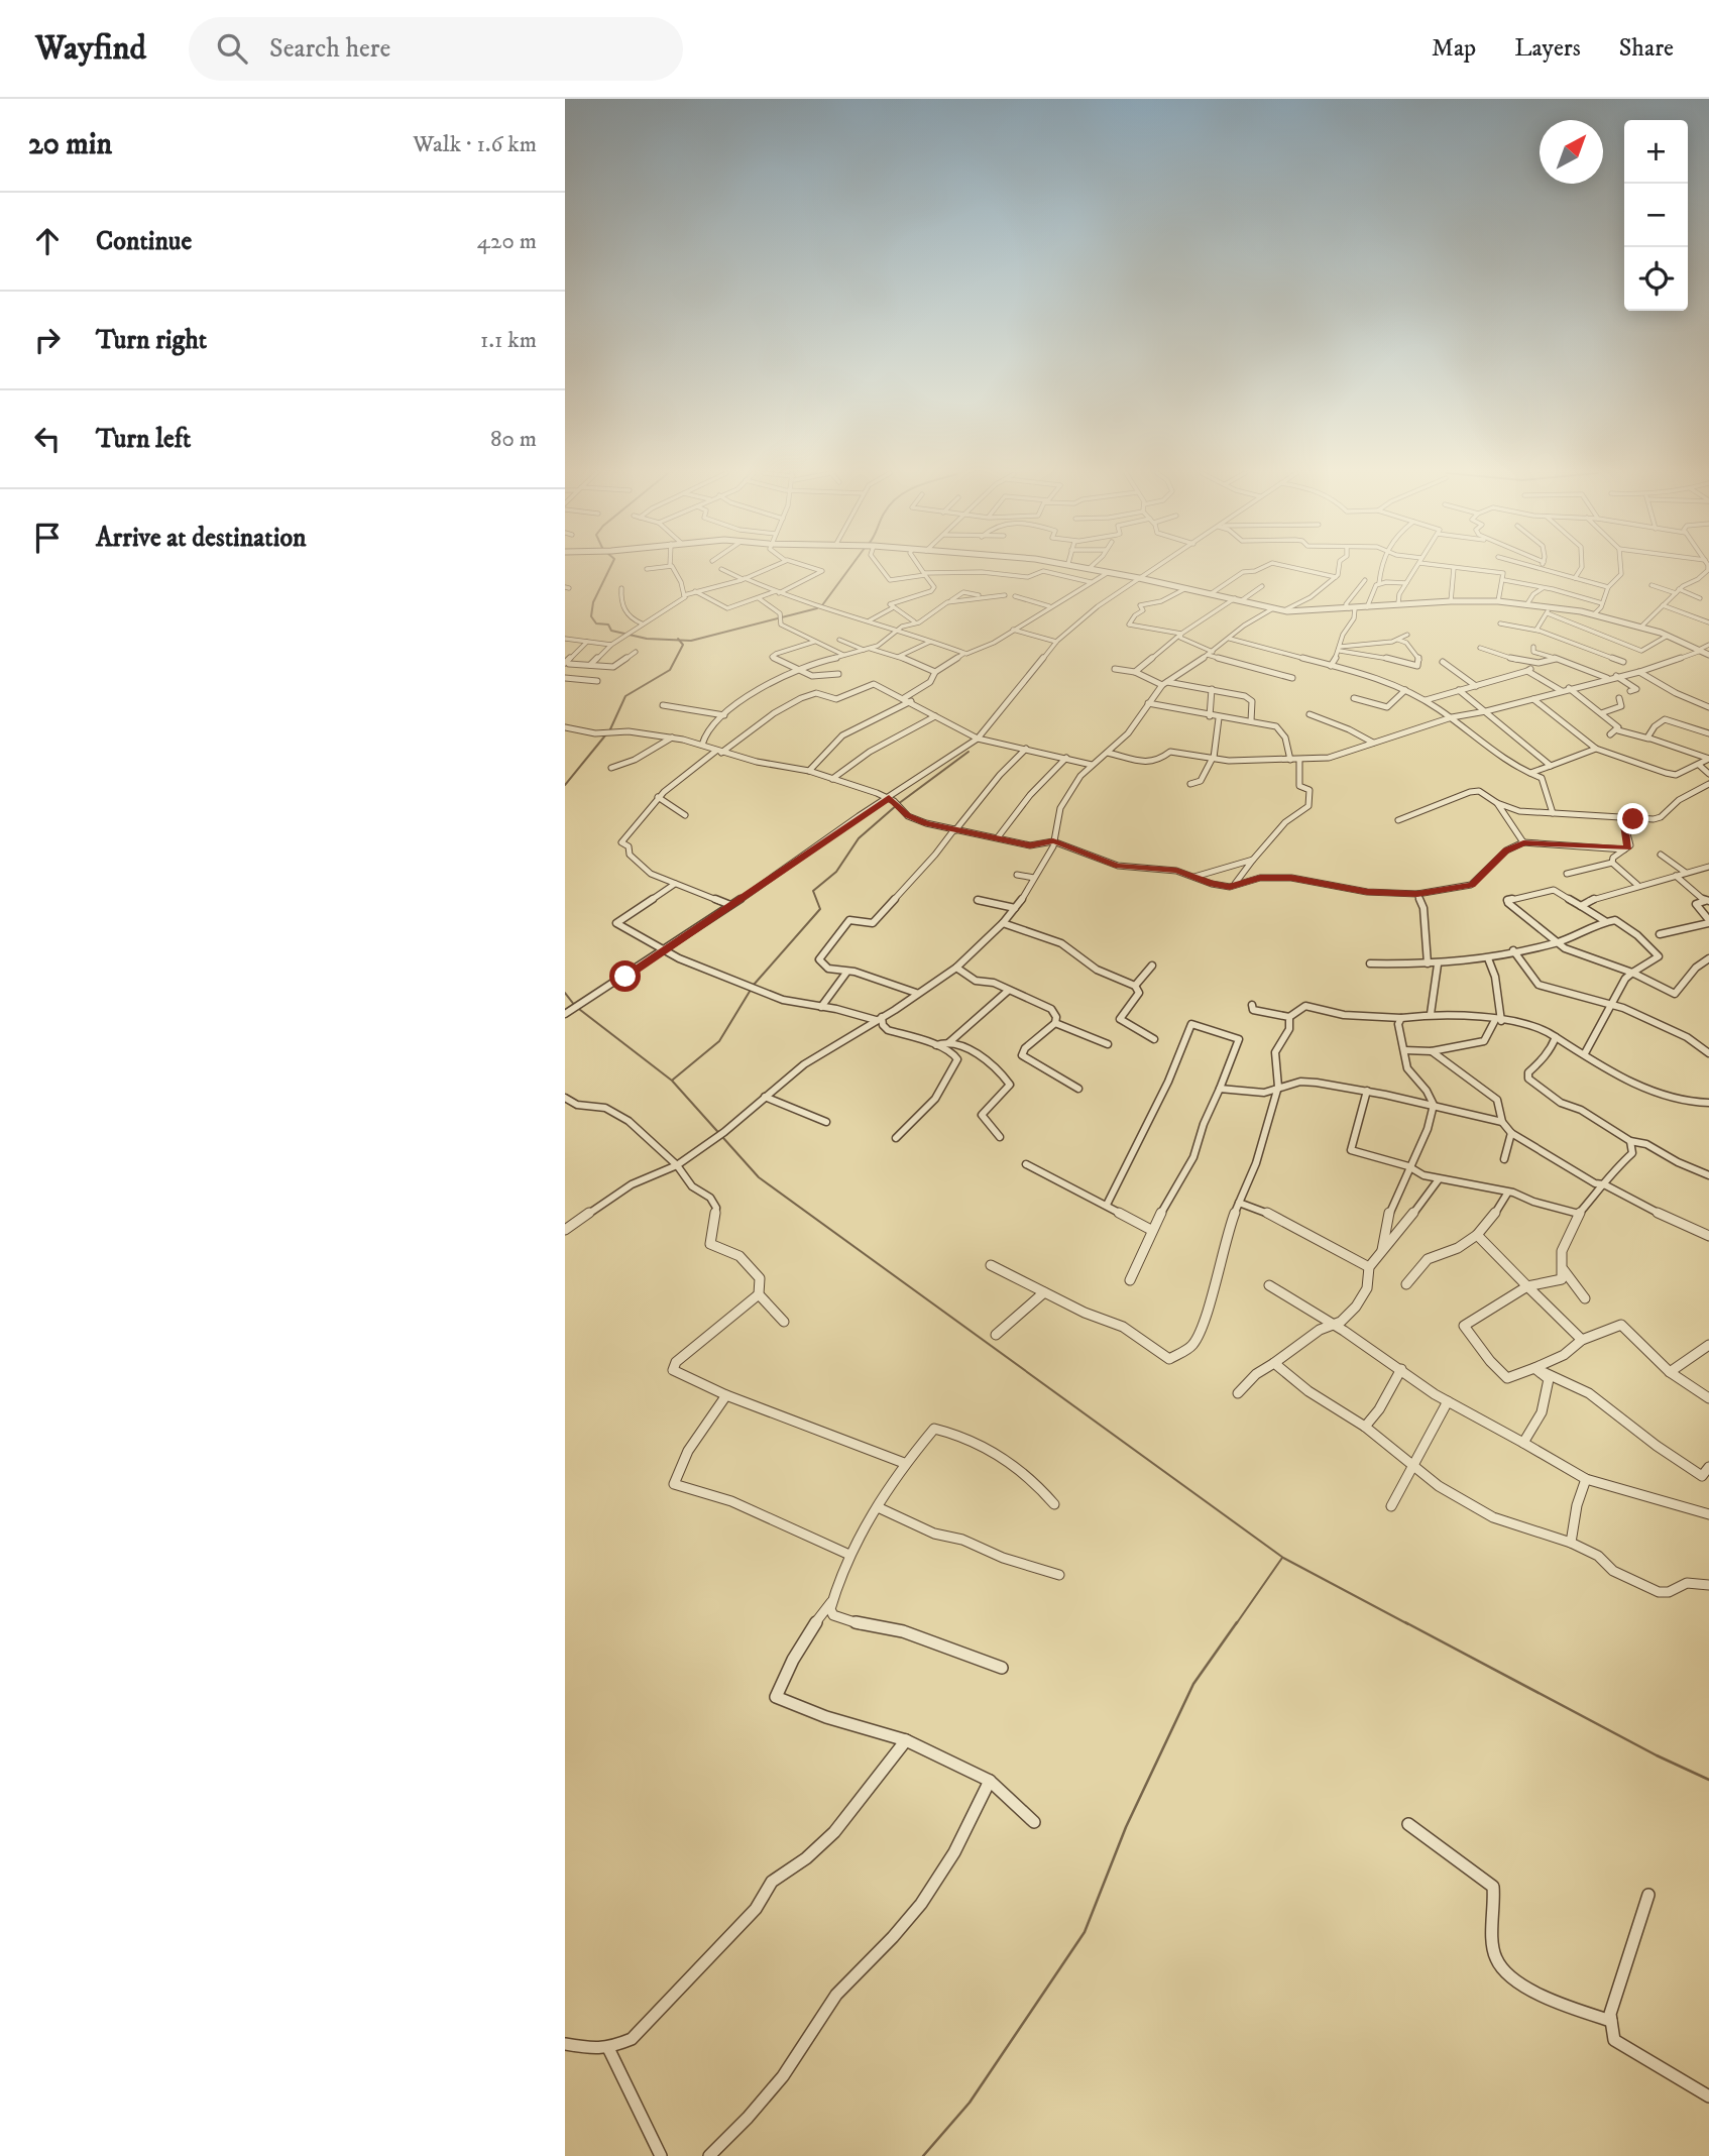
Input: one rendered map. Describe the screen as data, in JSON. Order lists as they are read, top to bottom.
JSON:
{
  "north": "top right",
  "page": {
    "header": "Wayfind",
    "search": "Search here",
    "nav": ["Map", "Layers", "Share"],
    "heading": ["20 min", "Walk · 1.6 km"],
    "map_buttons": ["+", "−"],
    "list": [
      ["Continue", "420 m"],
      ["Turn right", "1.1 km"],
      ["Turn left", "80 m"],
      "Arrive at destination"
    ]
  }
}
